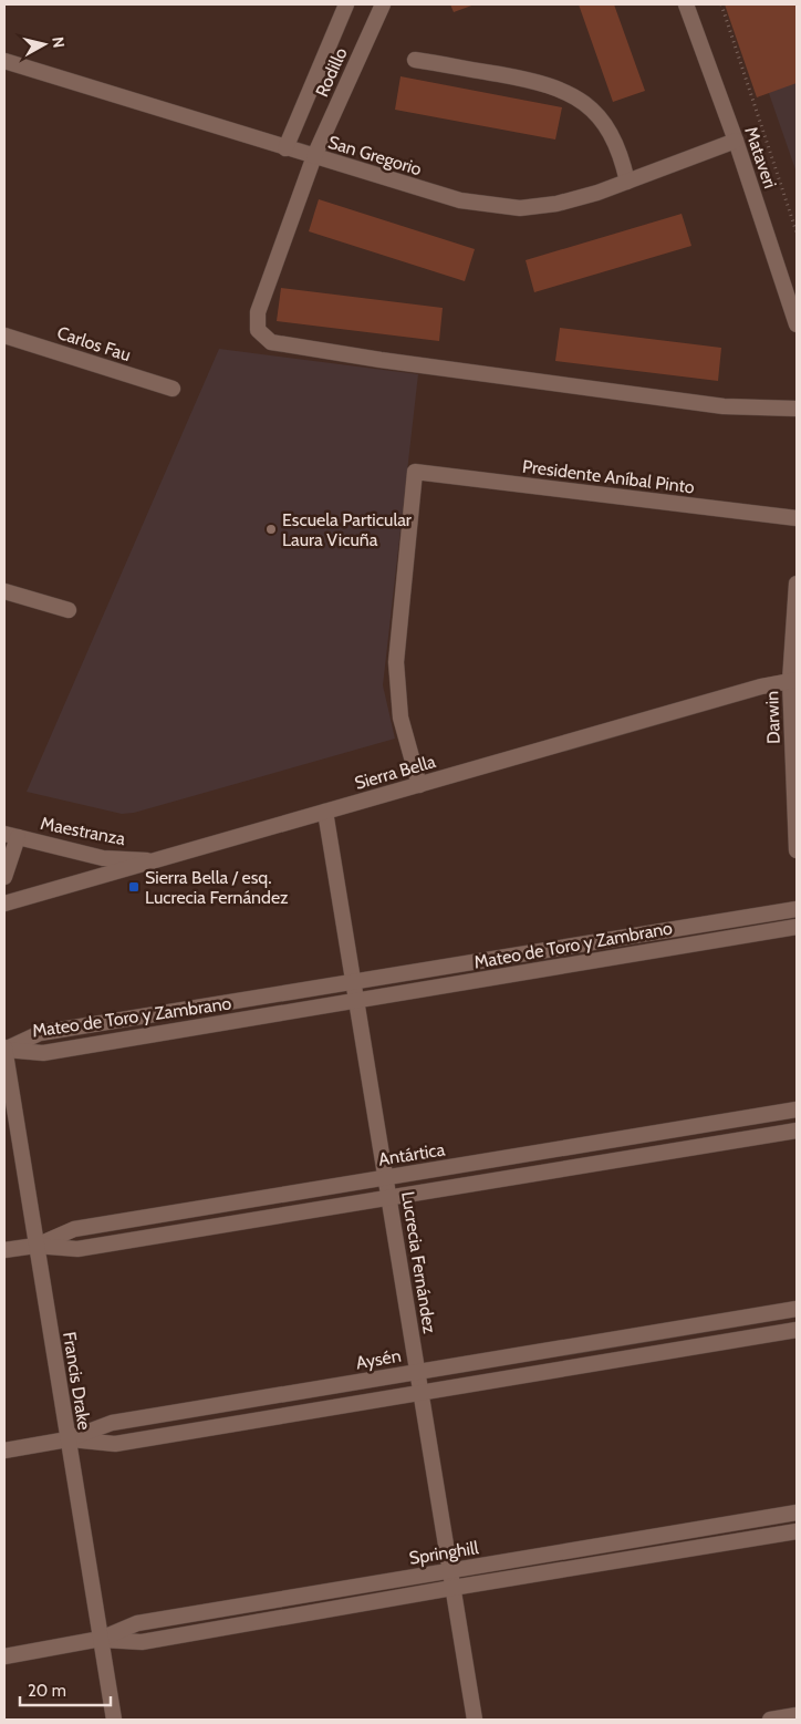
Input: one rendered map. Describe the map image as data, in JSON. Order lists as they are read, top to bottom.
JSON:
{
  "streets": {
    "street": [
      "Rodillo",
      "San Gregorio",
      "Mataveri",
      "Carlos Fau",
      "Presidente Aníbal Pinto",
      "Darwin",
      "Sierra Bella",
      "Maestranza",
      "Mateo de Toro y Zambrano",
      "Antártica",
      "Lucrecia Fernández",
      "Aysén",
      "Francis Drake",
      "Springhill"
    ]
  },
  "crossings": [
    ["Rodillo", "San Gregorio"],
    ["San Gregorio", "Mataveri"],
    ["Presidente Aníbal Pinto", "Sierra Bella"],
    ["Darwin", "Sierra Bella"],
    ["Sierra Bella", "Maestranza"],
    ["Sierra Bella", "Lucrecia Fernández"],
    ["Mateo de Toro y Zambrano", "Lucrecia Fernández"],
    ["Mateo de Toro y Zambrano", "Francis Drake"],
    ["Antártica", "Lucrecia Fernández"],
    ["Antártica", "Francis Drake"],
    ["Lucrecia Fernández", "Aysén"],
    ["Lucrecia Fernández", "Springhill"],
    ["Aysén", "Francis Drake"],
    ["Francis Drake", "Springhill"]
  ],
  "places": {
    "other": ["Escuela Particular Laura Vicuña"],
    "transit": ["Sierra Bella / esq. Lucrecia Fernández"]
  },
  "scale_bar": "20 m",
  "north": "right"
}
